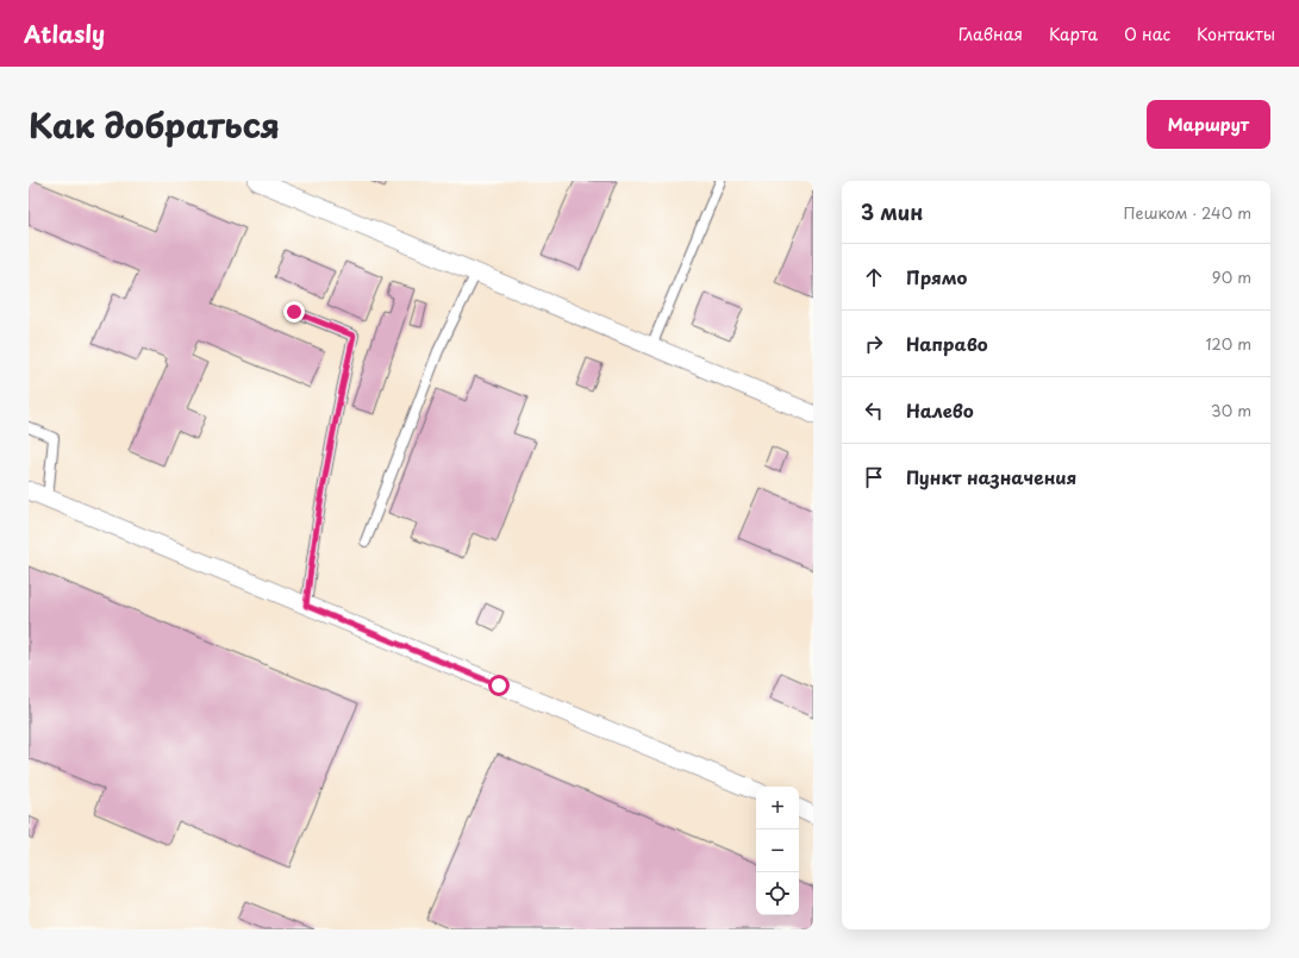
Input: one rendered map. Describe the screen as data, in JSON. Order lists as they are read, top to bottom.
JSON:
{
  "page": {
    "header": "Atlasly",
    "nav": [
      "Главная",
      "Карта",
      "О нас",
      "Контакты"
    ],
    "title": "Как добраться",
    "buttons": "Маршрут",
    "heading": ["3 мин", "Пешком · 240 m"],
    "list": [
      ["Прямо", "90 m"],
      ["Направо", "120 m"],
      ["Налево", "30 m"],
      "Пункт назначения"
    ],
    "map_buttons": ["+", "−"]
  }
}
